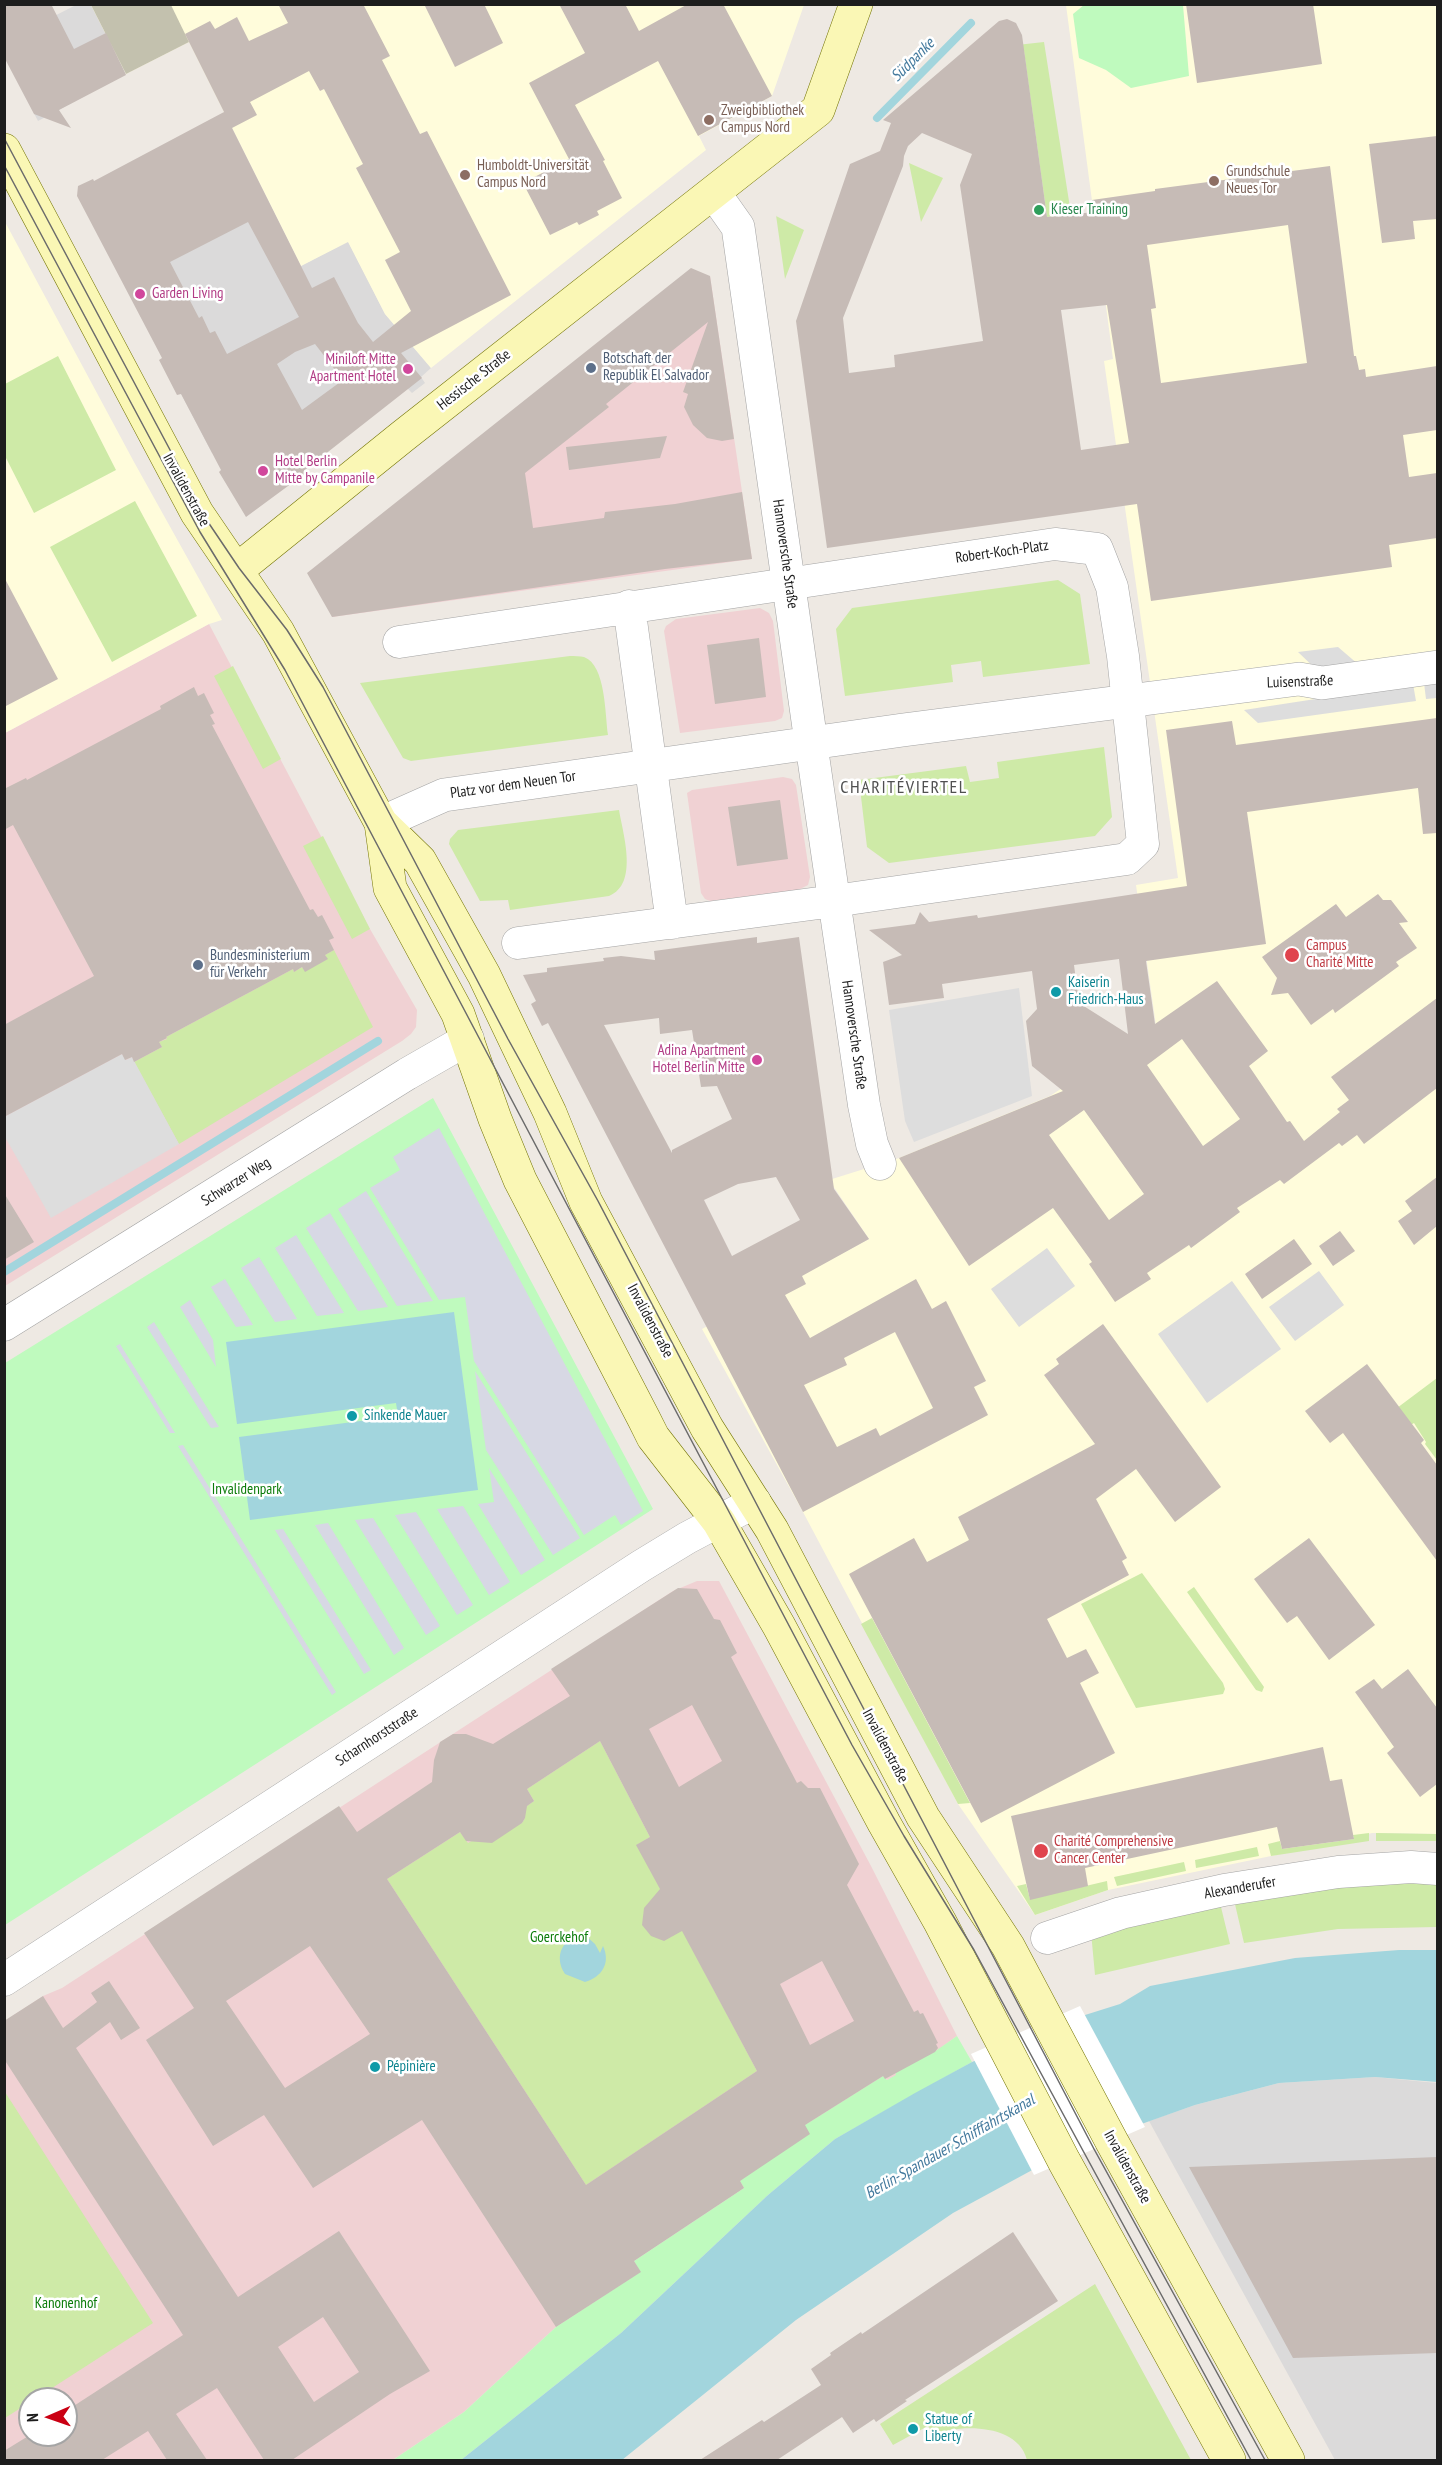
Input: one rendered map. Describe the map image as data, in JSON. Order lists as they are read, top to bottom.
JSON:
{
  "streets": {
    "main road": ["Hessische Straße", "Invalidenstraße"],
    "street": [
      "Robert-Koch-Platz",
      "Hannoversche Straße",
      "Luisenstraße",
      "Platz vor dem Neuen Tor",
      "Schwarzer Weg",
      "Scharnhorststraße",
      "Alexanderufer"
    ]
  },
  "crossings": [
    ["Hessische Straße", "Invalidenstraße"],
    ["Hessische Straße", "Hannoversche Straße"],
    ["Invalidenstraße", "Platz vor dem Neuen Tor"],
    ["Invalidenstraße", "Schwarzer Weg"],
    ["Invalidenstraße", "Scharnhorststraße"],
    ["Robert-Koch-Platz", "Hannoversche Straße"],
    ["Robert-Koch-Platz", "Luisenstraße"],
    ["Hannoversche Straße", "Platz vor dem Neuen Tor"]
  ],
  "districts": ["CHARITÉVIERTEL"],
  "water": ["Südpanke", "Berlin-Spandauer Schifffahrtskanal"],
  "parks": ["Invalidenpark", "Goerckehof", "Kanonenhof"],
  "places": [
    "Zweigbibliothek Campus Nord",
    "Humboldt-Universität Campus Nord",
    "Grundschule Neues Tor",
    "Kieser Training",
    "Garden Living",
    "Botschaft der Republik El Salvador",
    "Miniloft Mitte Apartment Hotel",
    "Hotel Berlin Mitte by Campanile",
    "Campus Charité Mitte",
    "Bundesministerium für Verkehr",
    "Kaiserin Friedrich-Haus",
    "Adina Apartment Hotel Berlin Mitte",
    "Sinkende Mauer",
    "Charité Comprehensive Cancer Center",
    "Pépinière",
    "Statue of Liberty"
  ],
  "north": "left"
}
